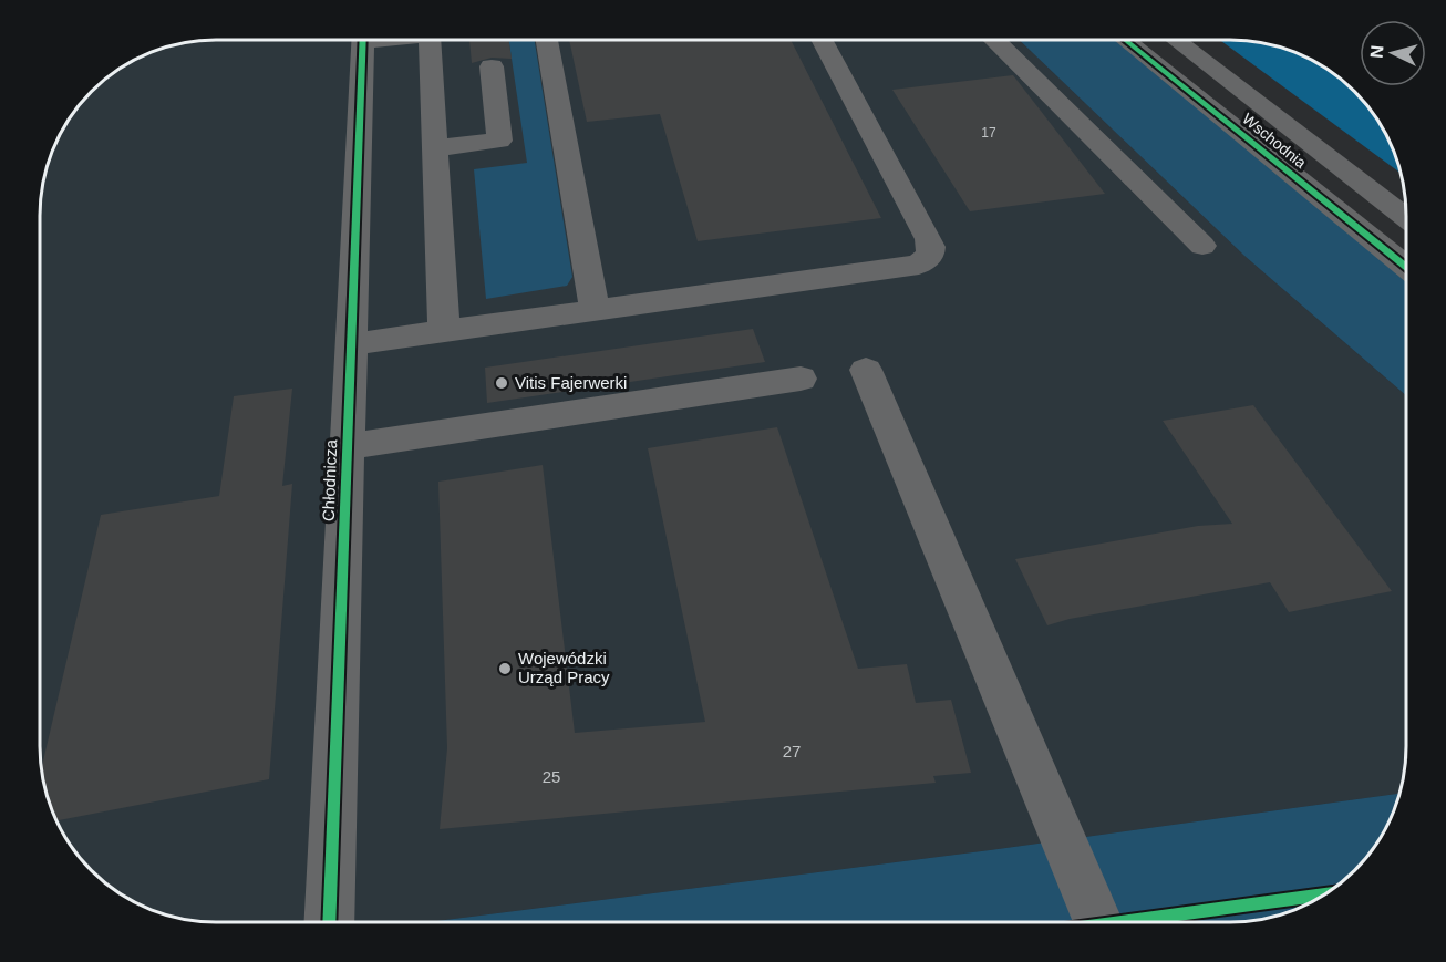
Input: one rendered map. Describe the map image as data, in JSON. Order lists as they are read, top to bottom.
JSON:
{
  "streets": {
    "street": ["Wschodnia", "Chłodnicza"]
  },
  "places": ["Vitis Fajerwerki", "Wojewódzki Urząd Pracy"],
  "house_numbers": ["17", "27", "25"],
  "north": "left"
}
